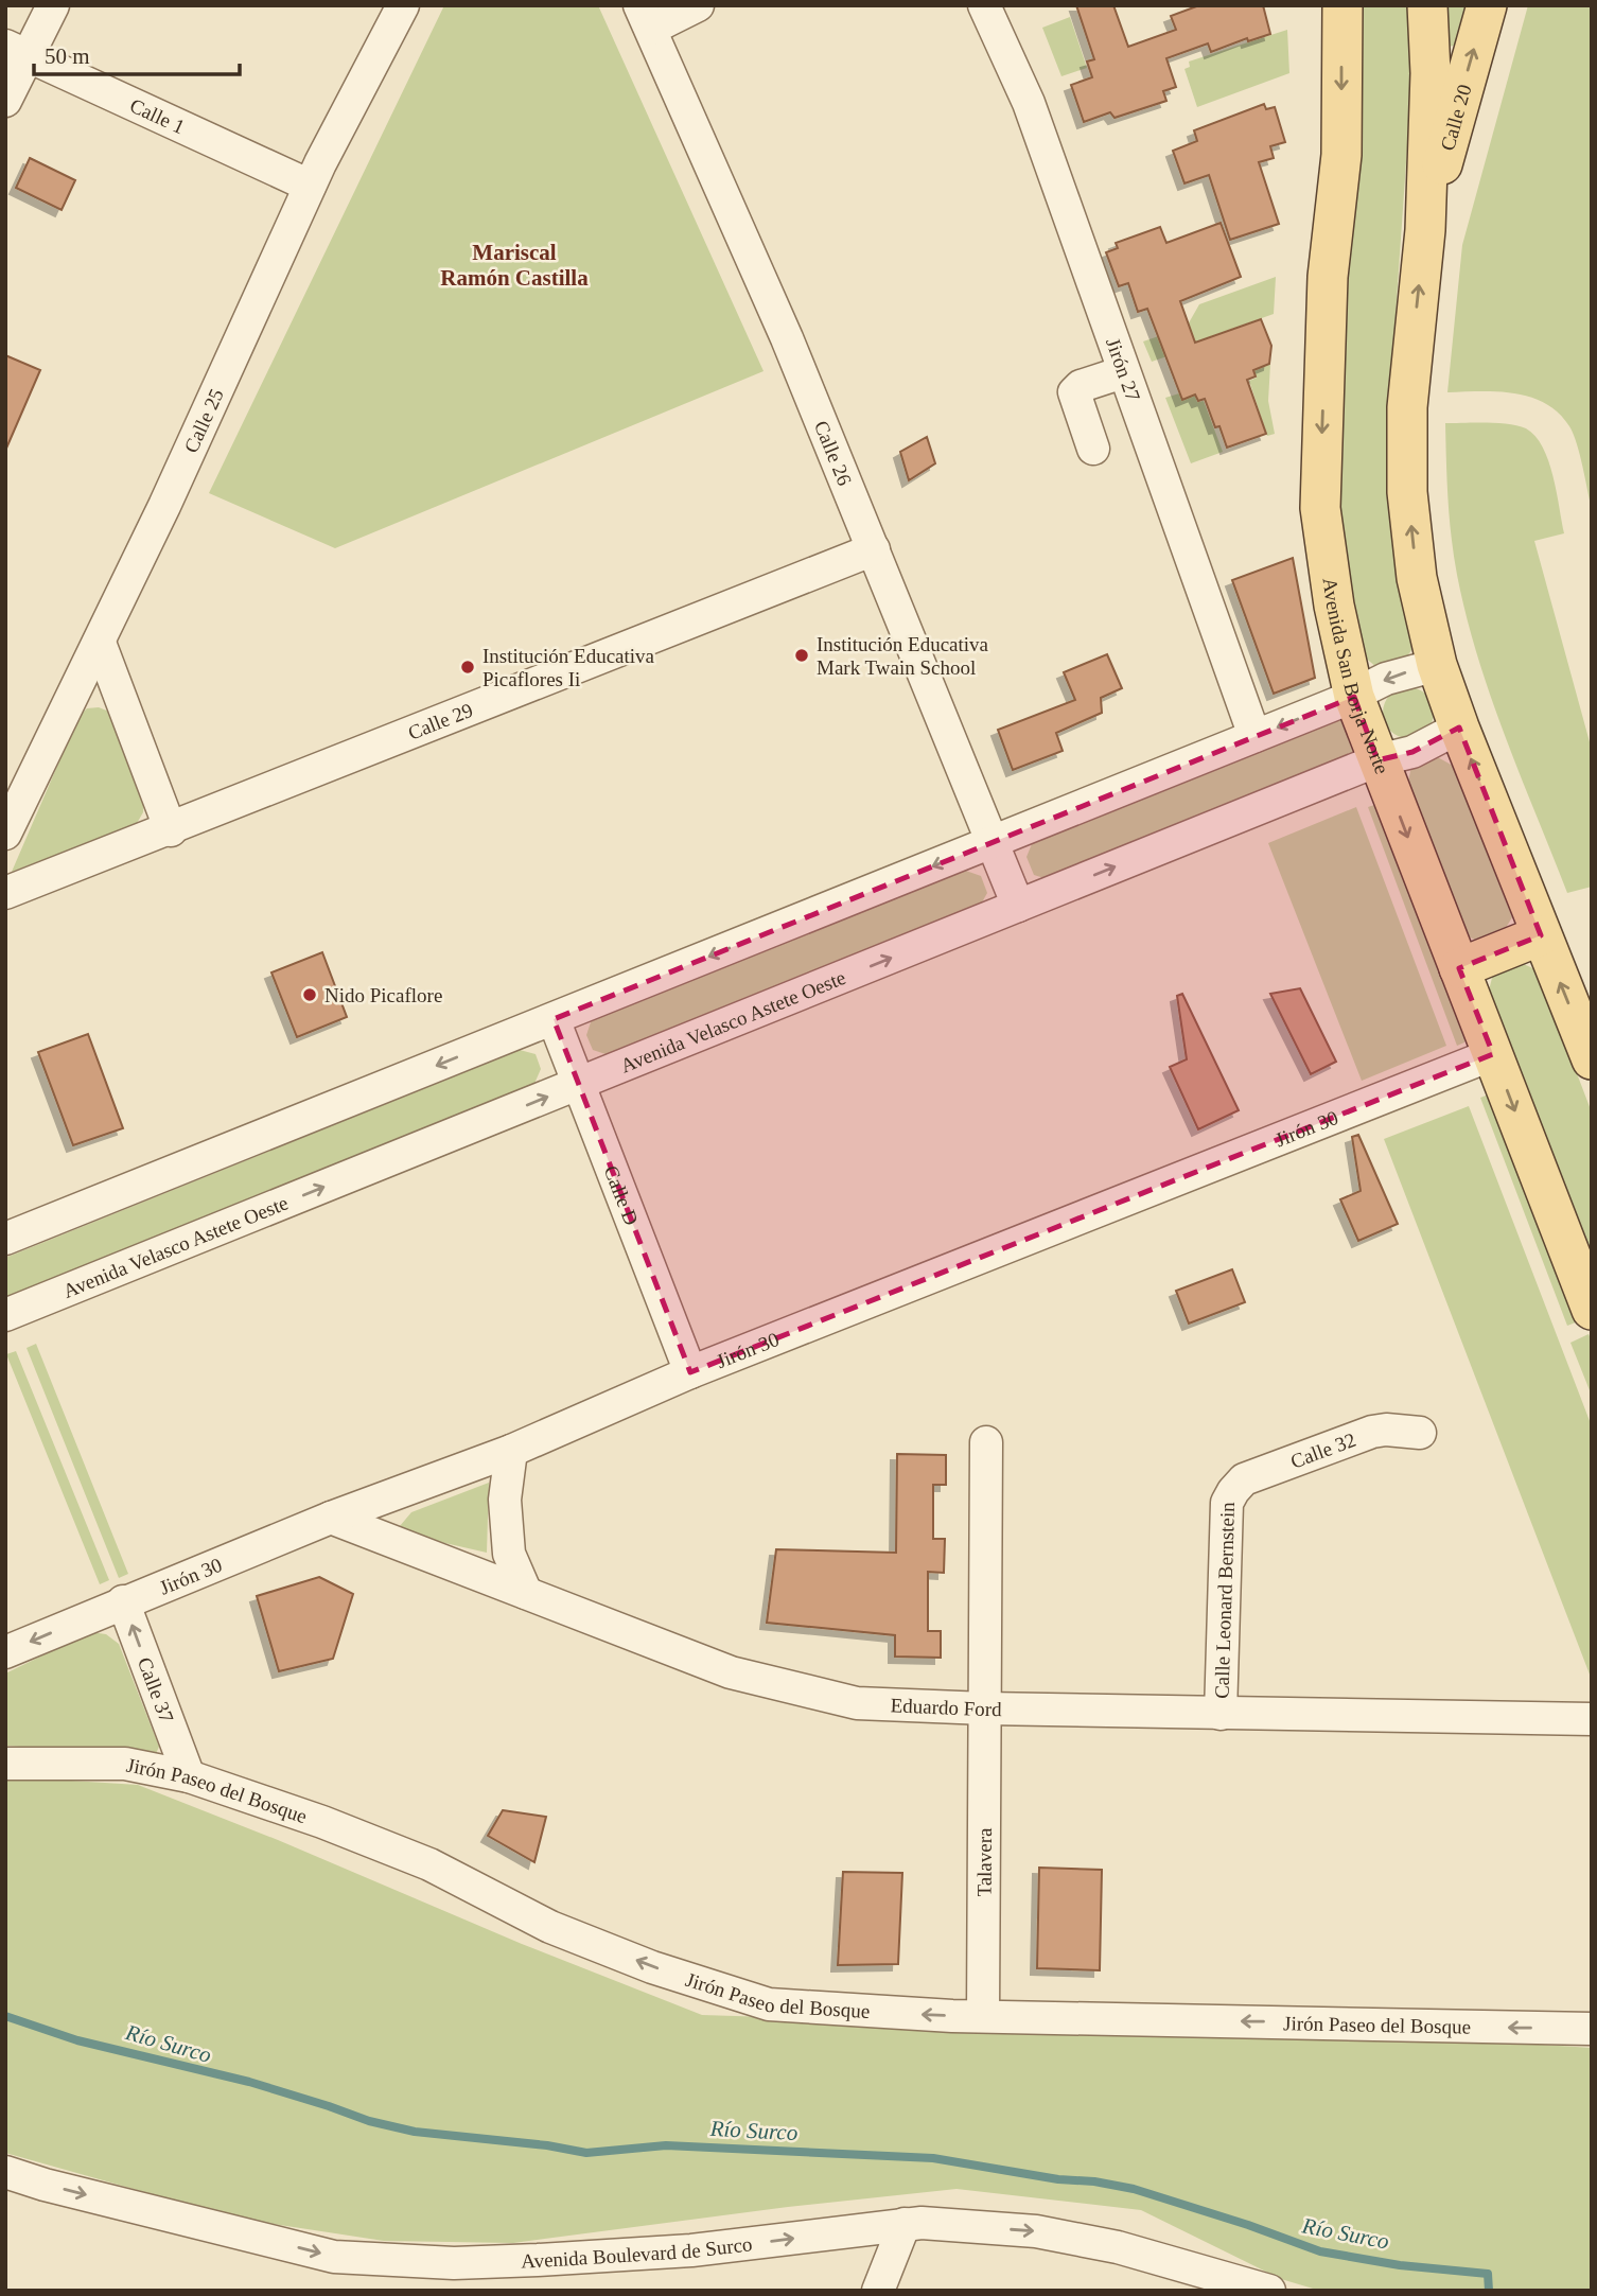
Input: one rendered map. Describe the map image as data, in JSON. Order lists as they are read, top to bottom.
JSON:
{
  "streets": {
    "main road": ["Calle 20", "Avenida San Borja Norte"],
    "street": [
      "Calle 1",
      "Jirón 27",
      "Calle 25",
      "Calle 26",
      "Calle 29",
      "Avenida Velasco Astete Oeste",
      "Jirón 30",
      "Calle D",
      "Calle 32",
      "Calle Leonard Bernstein",
      "Calle 37",
      "Eduardo Ford",
      "Jirón Paseo del Bosque",
      "Talavera",
      "Avenida Boulevard de Surco"
    ]
  },
  "crossings": [
    ["Calle 1", "Calle 25"],
    ["Calle 26", "Calle 29"],
    ["Calle 26", "Avenida Velasco Astete Oeste"],
    ["Avenida San Borja Norte", "Avenida Velasco Astete Oeste"],
    ["Avenida San Borja Norte", "Jirón 30"],
    ["Avenida Velasco Astete Oeste", "Calle D"],
    ["Jirón 30", "Calle D"],
    ["Jirón 30", "Calle 37"],
    ["Jirón 30", "Eduardo Ford"],
    ["Calle 32", "Calle Leonard Bernstein"],
    ["Calle Leonard Bernstein", "Eduardo Ford"],
    ["Calle 37", "Jirón Paseo del Bosque"],
    ["Eduardo Ford", "Talavera"],
    ["Jirón Paseo del Bosque", "Talavera"]
  ],
  "one_way": ["Calle 37", "Jirón Paseo del Bosque", "Avenida Boulevard de Surco"],
  "districts": ["Mariscal Ramón Castilla"],
  "water": ["Río Surco"],
  "places": ["Institución Educativa Mark Twain School", "Institución Educativa Picaflores Ii", "Nido Picaflore"],
  "scale_bar": "50 m"
}
